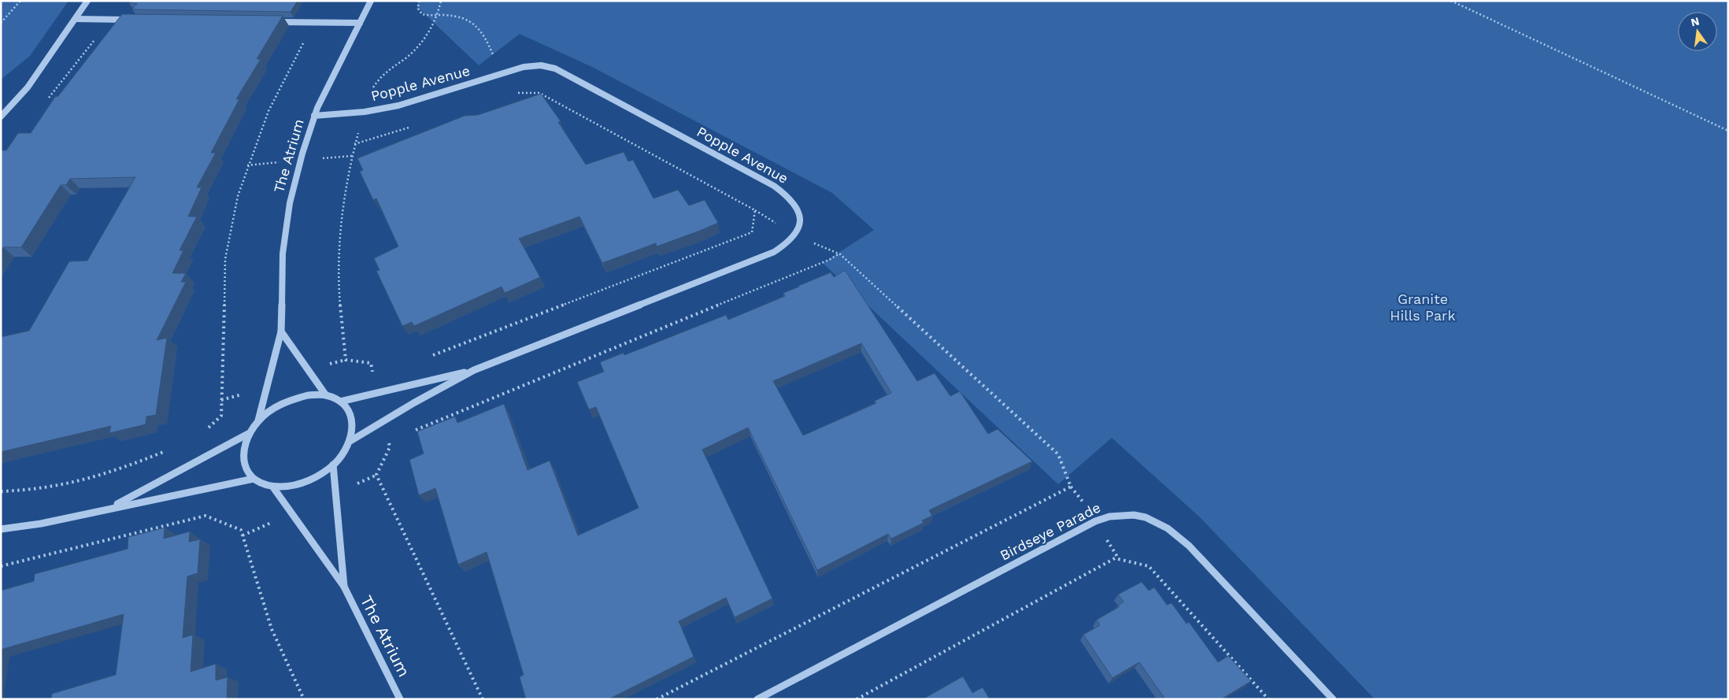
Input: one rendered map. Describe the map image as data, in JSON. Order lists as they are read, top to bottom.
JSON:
{
  "streets": {
    "street": ["Popple Avenue", "The Atrium", "Birdseye Parade"]
  },
  "crossings": [
    ["Popple Avenue", "The Atrium"]
  ],
  "parks": ["Granite Hills Park"],
  "north": "top"
}
